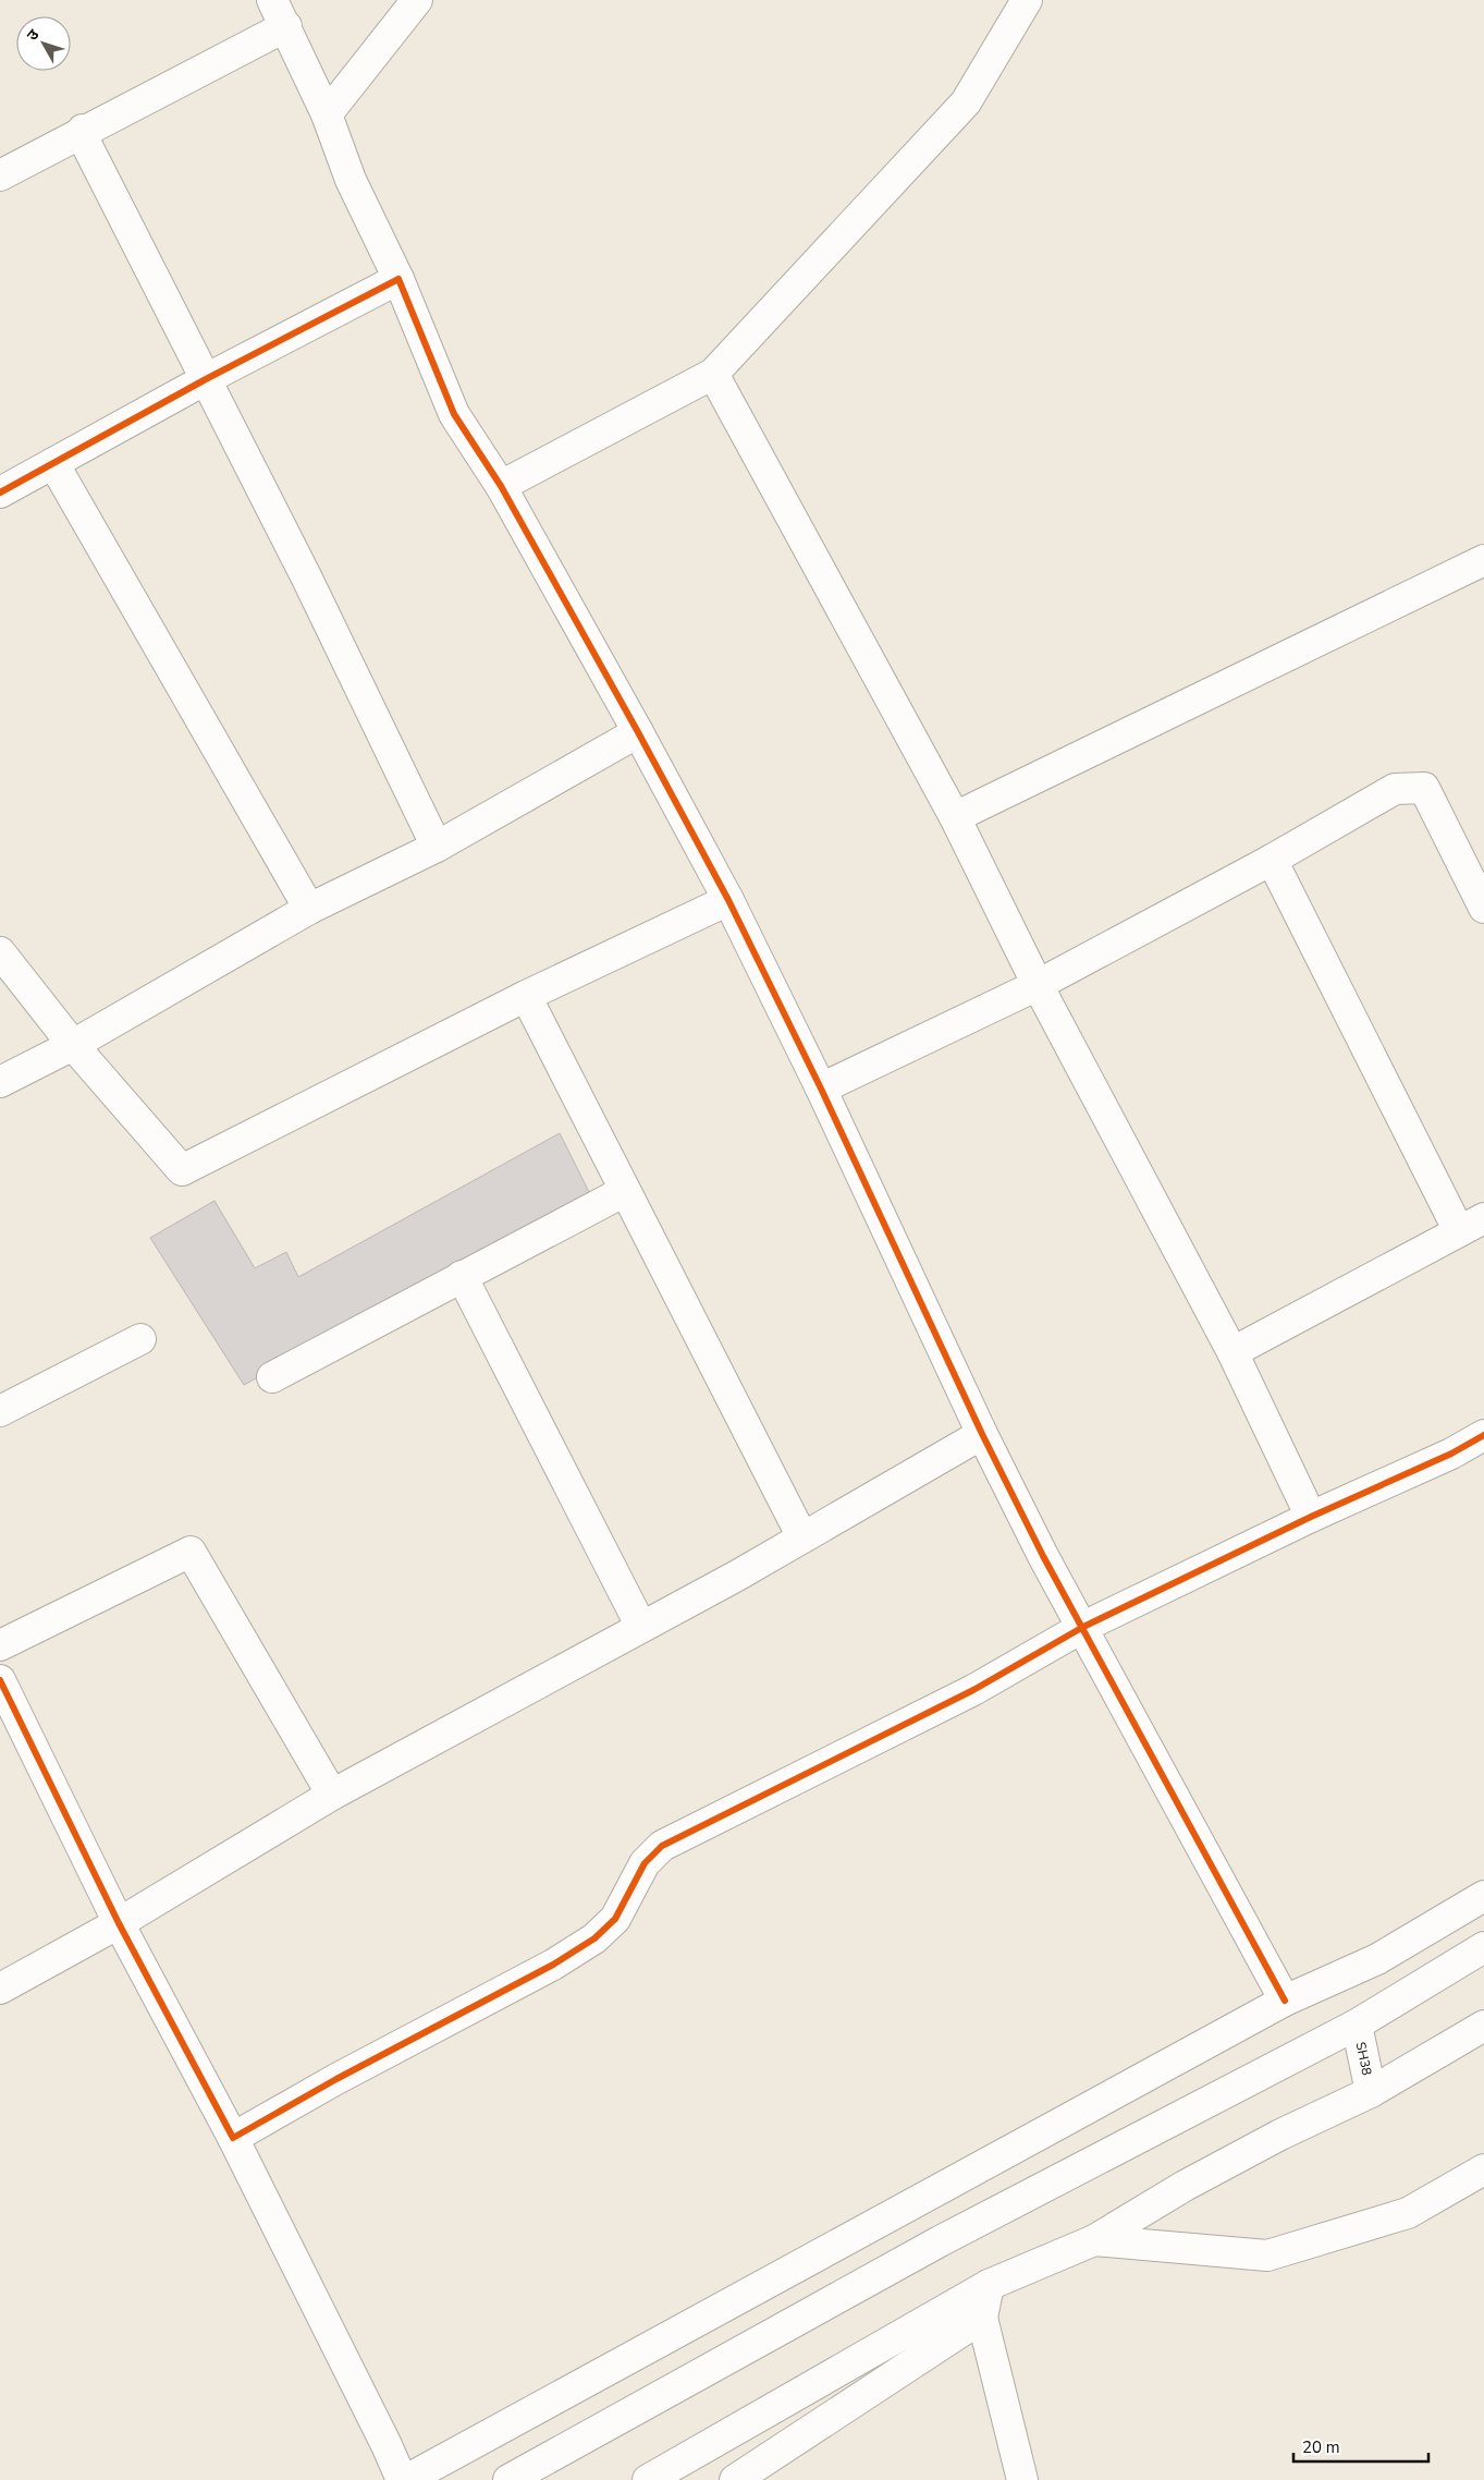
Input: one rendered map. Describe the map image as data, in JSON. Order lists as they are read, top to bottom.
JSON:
{
  "streets": {
    "street": ["SH38"]
  },
  "scale_bar": "20 m",
  "north": "top left"
}
